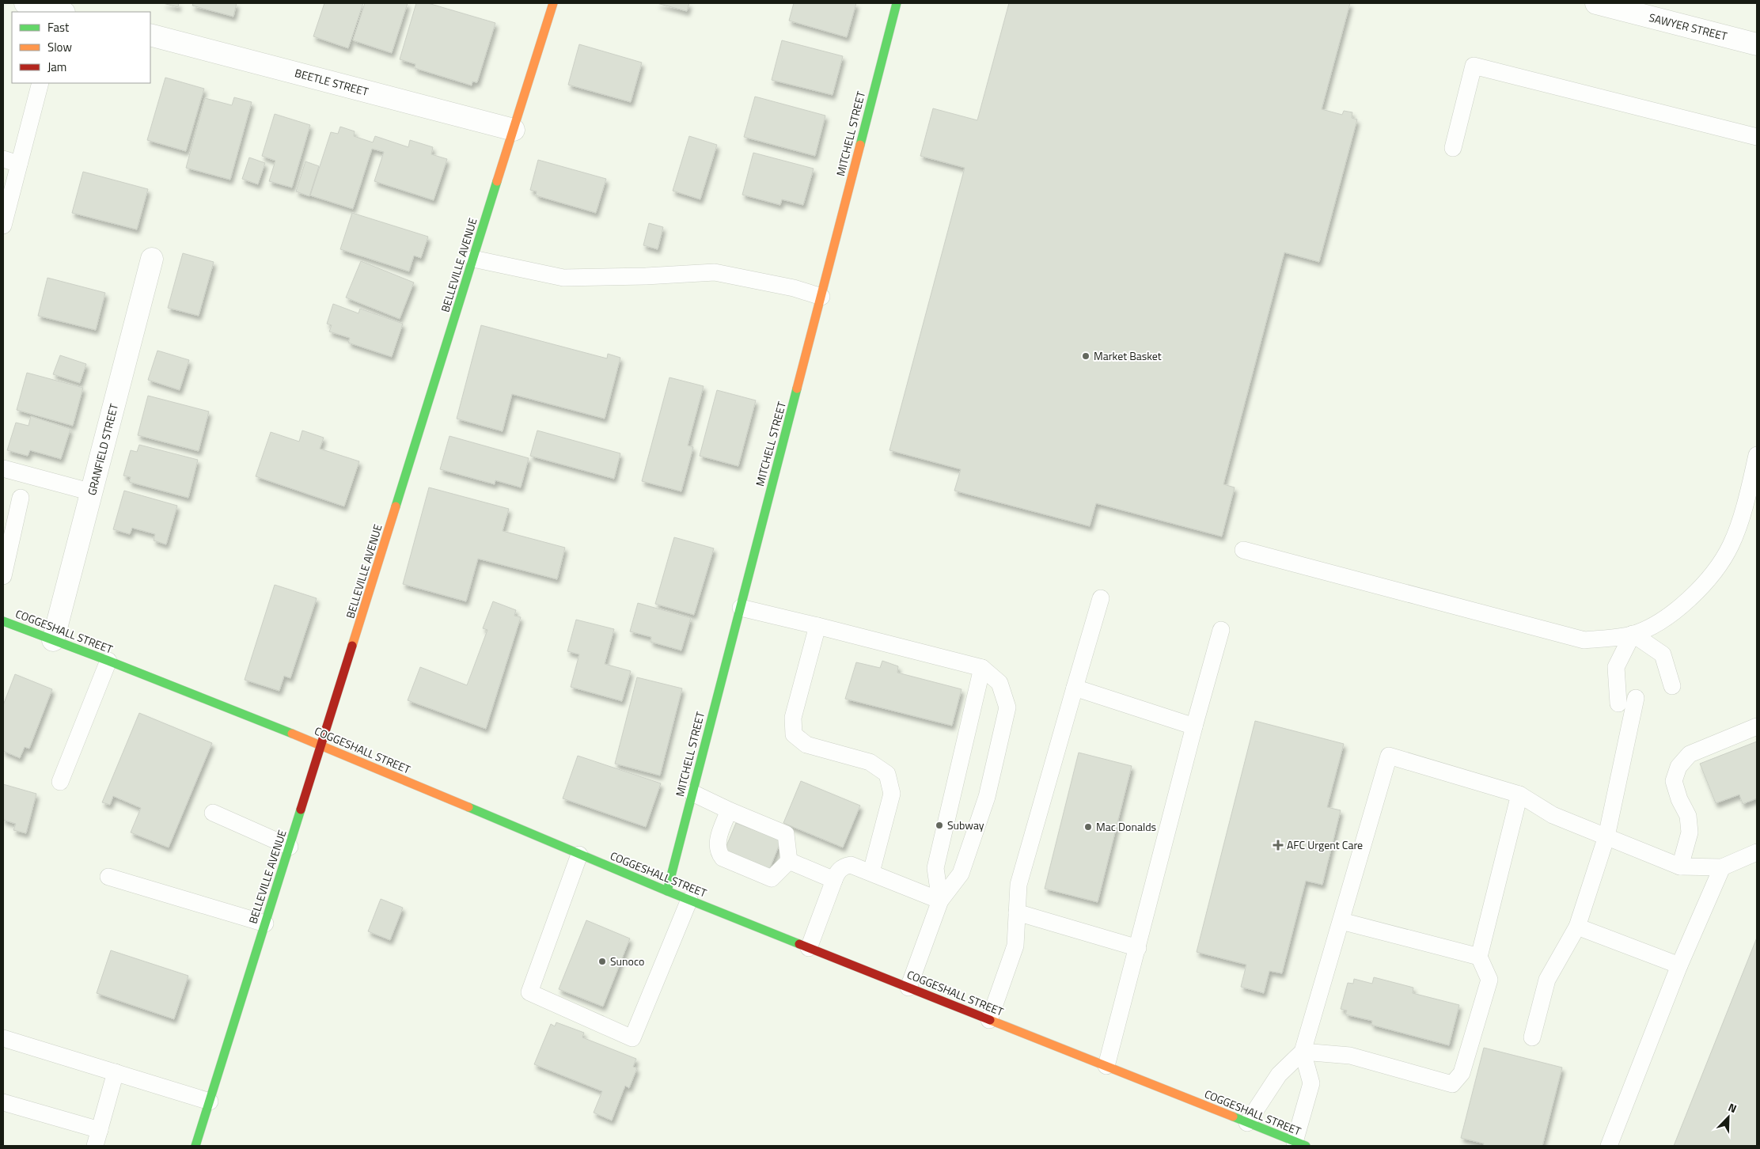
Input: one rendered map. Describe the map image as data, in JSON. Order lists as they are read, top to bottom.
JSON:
{
  "streets": {
    "main road": ["MITCHELL STREET", "BELLEVILLE AVENUE", "COGGESHALL STREET"],
    "street": ["SAWYER STREET", "BEETLE STREET", "GRANFIELD STREET"]
  },
  "crossings": [
    ["BEETLE STREET", "BELLEVILLE AVENUE"],
    ["MITCHELL STREET", "COGGESHALL STREET"],
    ["BELLEVILLE AVENUE", "COGGESHALL STREET"],
    ["GRANFIELD STREET", "COGGESHALL STREET"]
  ],
  "places": {
    "other": [
      "Market Basket",
      "Subway",
      "Mac Donalds",
      "Sunoco"
    ],
    "health": ["AFC Urgent Care"]
  },
  "legend": ["Fast", "Slow", "Jam"],
  "north": "top right"
}
